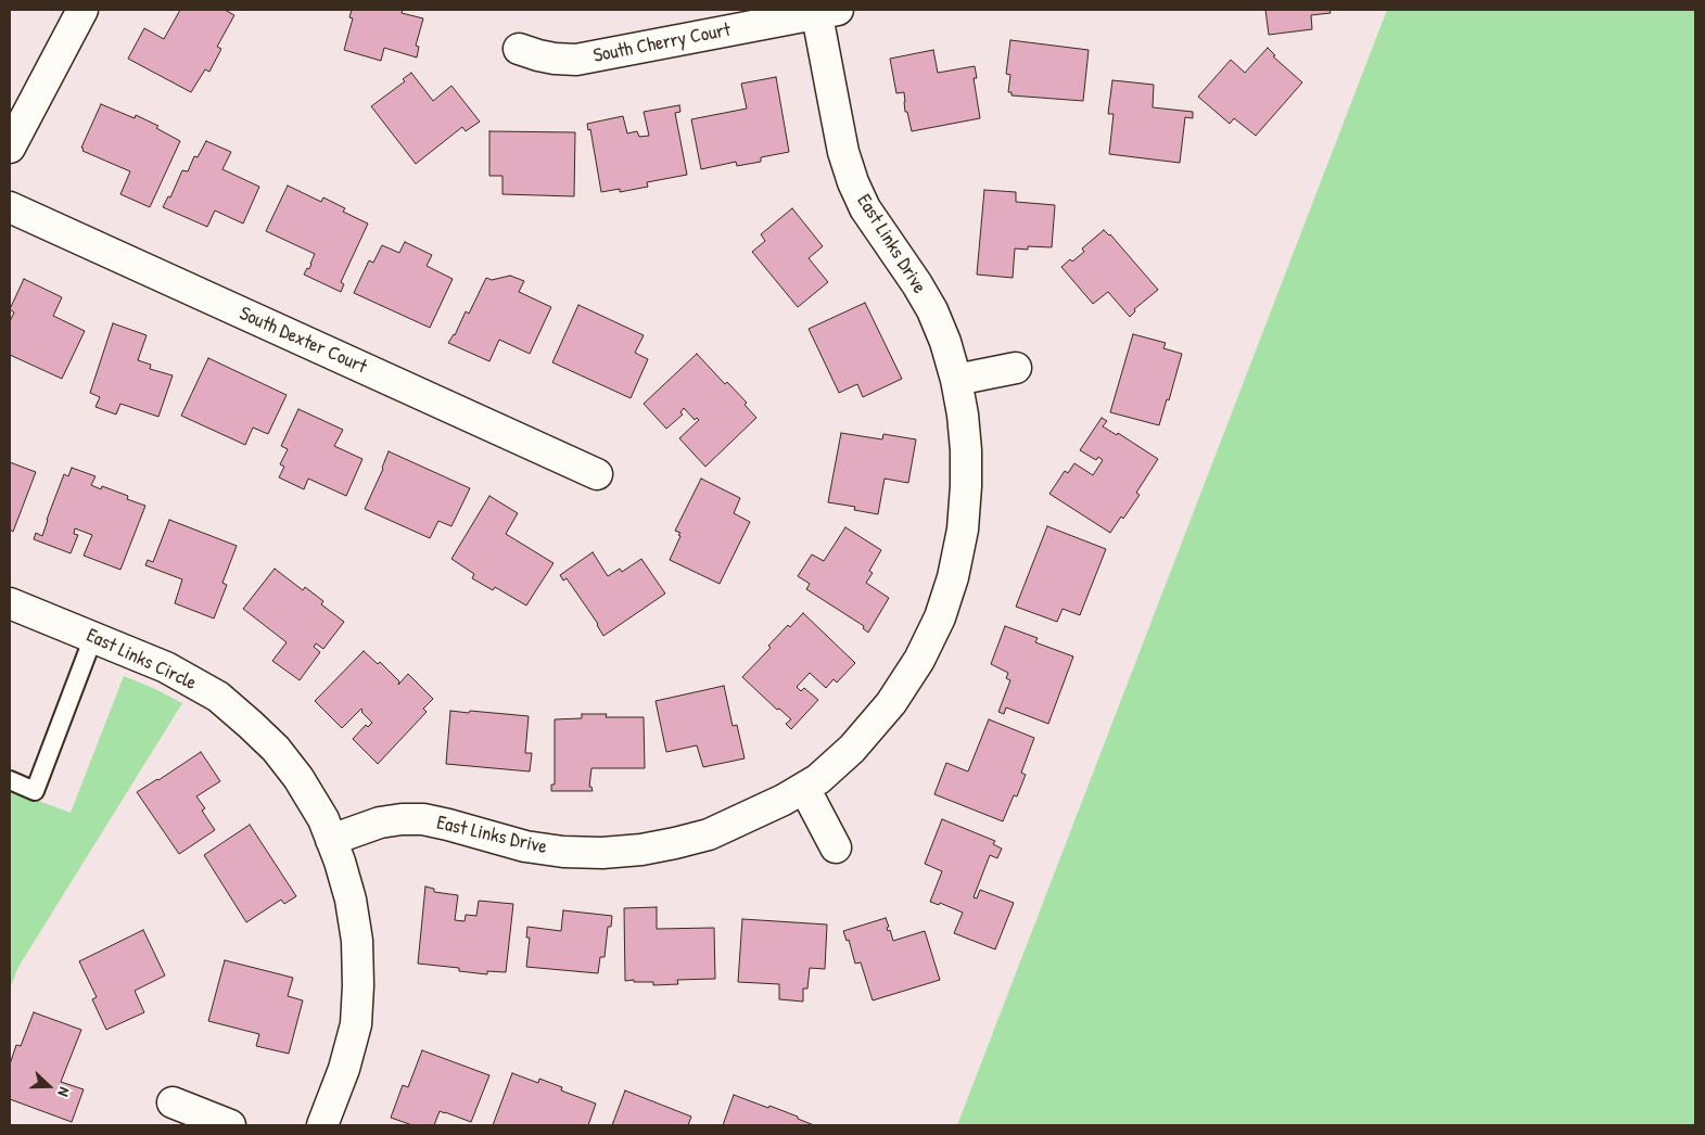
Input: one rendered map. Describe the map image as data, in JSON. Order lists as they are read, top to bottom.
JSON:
{
  "streets": {
    "street": [
      "South Cherry Court",
      "East Links Drive",
      "South Dexter Court",
      "East Links Circle"
    ]
  },
  "crossings": [
    ["South Cherry Court", "East Links Drive"],
    ["East Links Drive", "East Links Circle"]
  ],
  "north": "right"
}
